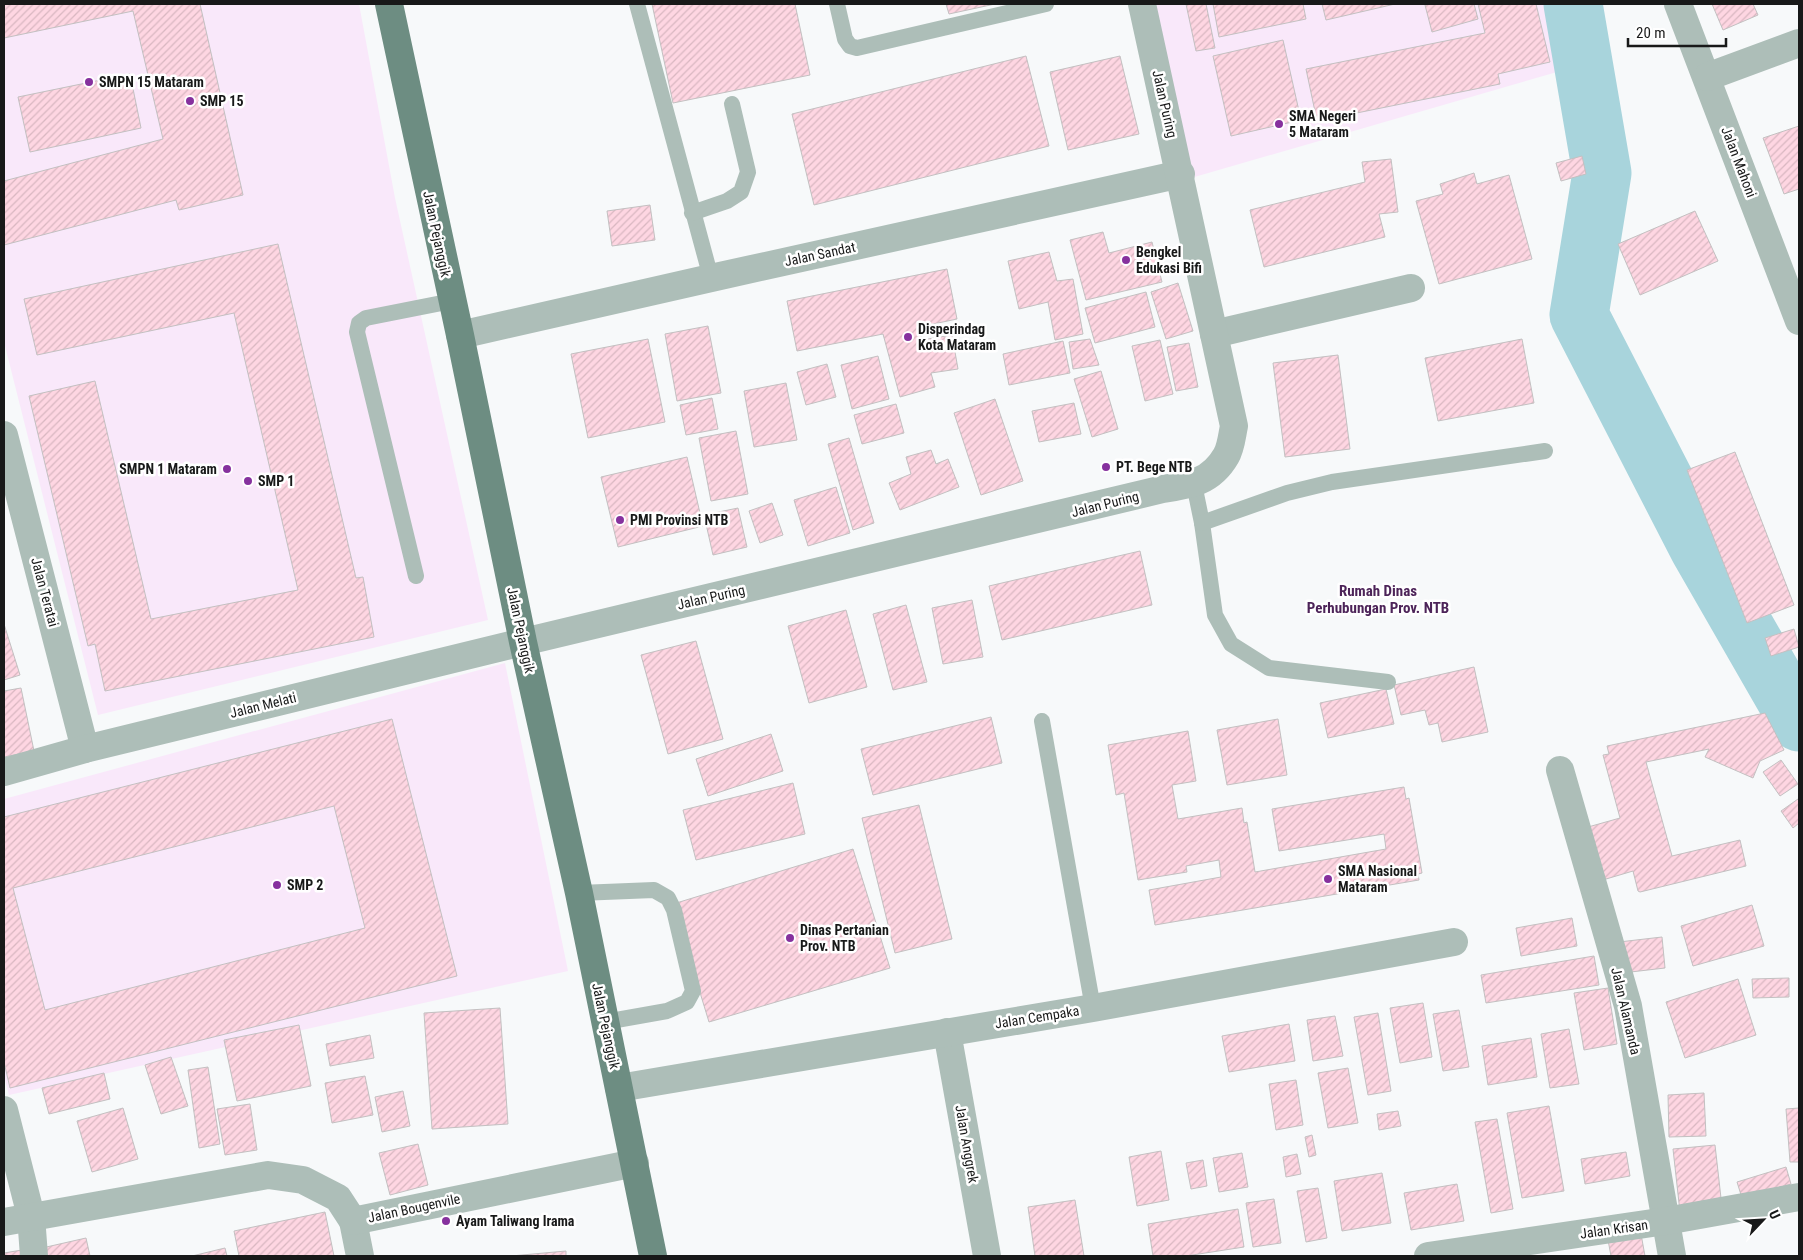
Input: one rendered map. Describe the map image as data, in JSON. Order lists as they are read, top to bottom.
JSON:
{
  "streets": {
    "main road": ["Jalan Pejanggik"],
    "street": [
      "Jalan Puring",
      "Jalan Mahoni",
      "Jalan Sandat",
      "Jalan Teratai",
      "Jalan Melati",
      "Jalan Alamanda",
      "Jalan Cempaka",
      "Jalan Anggrek",
      "Jalan Bougenvile",
      "Jalan Krisan"
    ]
  },
  "crossings": [
    ["Jalan Puring", "Jalan Pejanggik"],
    ["Jalan Puring", "Jalan Sandat"],
    ["Jalan Puring", "Jalan Melati"],
    ["Jalan Pejanggik", "Jalan Sandat"],
    ["Jalan Pejanggik", "Jalan Melati"],
    ["Jalan Pejanggik", "Jalan Cempaka"],
    ["Jalan Pejanggik", "Jalan Bougenvile"],
    ["Jalan Teratai", "Jalan Melati"],
    ["Jalan Alamanda", "Jalan Krisan"],
    ["Jalan Cempaka", "Jalan Anggrek"]
  ],
  "districts": ["Rumah Dinas Perhubungan Prov. NTB"],
  "places": [
    "SMPN 15 Mataram",
    "SMP 15",
    "SMA Negeri 5 Mataram",
    "Bengkel Edukasi Bifi",
    "Disperindag Kota Mataram",
    "PT. Bege NTB",
    "SMPN 1 Mataram",
    "SMP 1",
    "PMI Provinsi NTB",
    "SMA Nasional Mataram",
    "SMP 2",
    "Dinas Pertanian Prov. NTB",
    "Ayam Taliwang Irama"
  ],
  "scale_bar": "20 m",
  "north": "top right"
}
